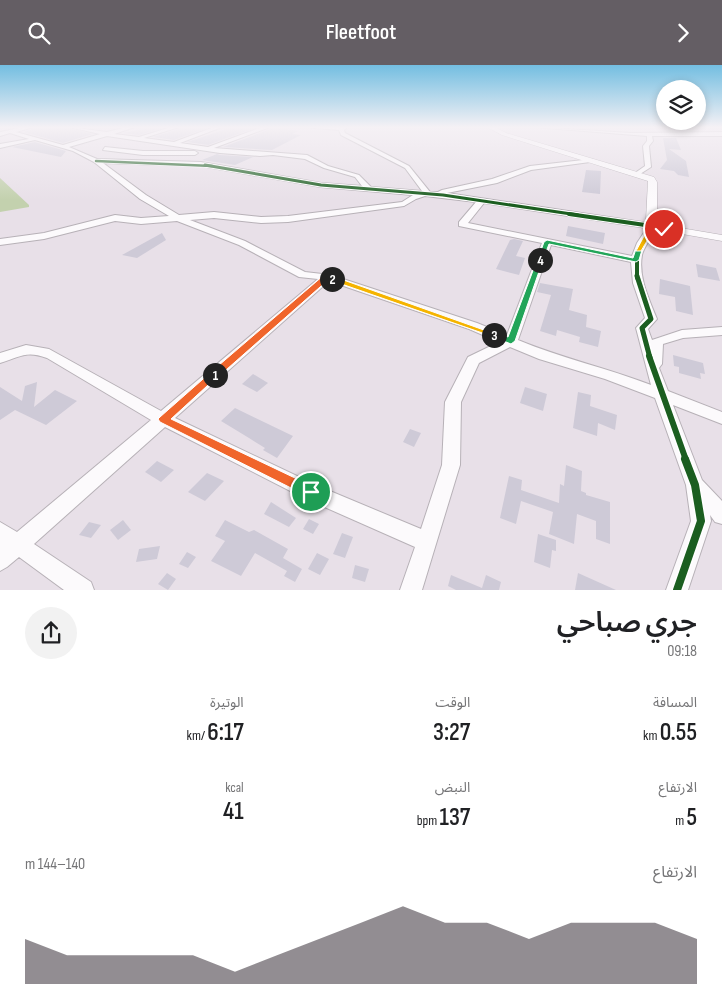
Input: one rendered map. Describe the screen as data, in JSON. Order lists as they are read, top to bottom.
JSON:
{
  "page": {
    "header": "Fleetfoot",
    "pins": [
      "4",
      "2",
      "3",
      "1"
    ],
    "heading": ["جري صباحي", "09:18"],
    "stats": [
      ["المسافة", "0.55 km"],
      ["الوقت", "3:27"],
      ["الوتيرة", "6:17 /km"],
      ["الارتفاع", "5 m"],
      ["النبض", "137 bpm"],
      ["kcal", "41"]
    ],
    "chart": ["الارتفاع", "140–144 m"]
  }
}
